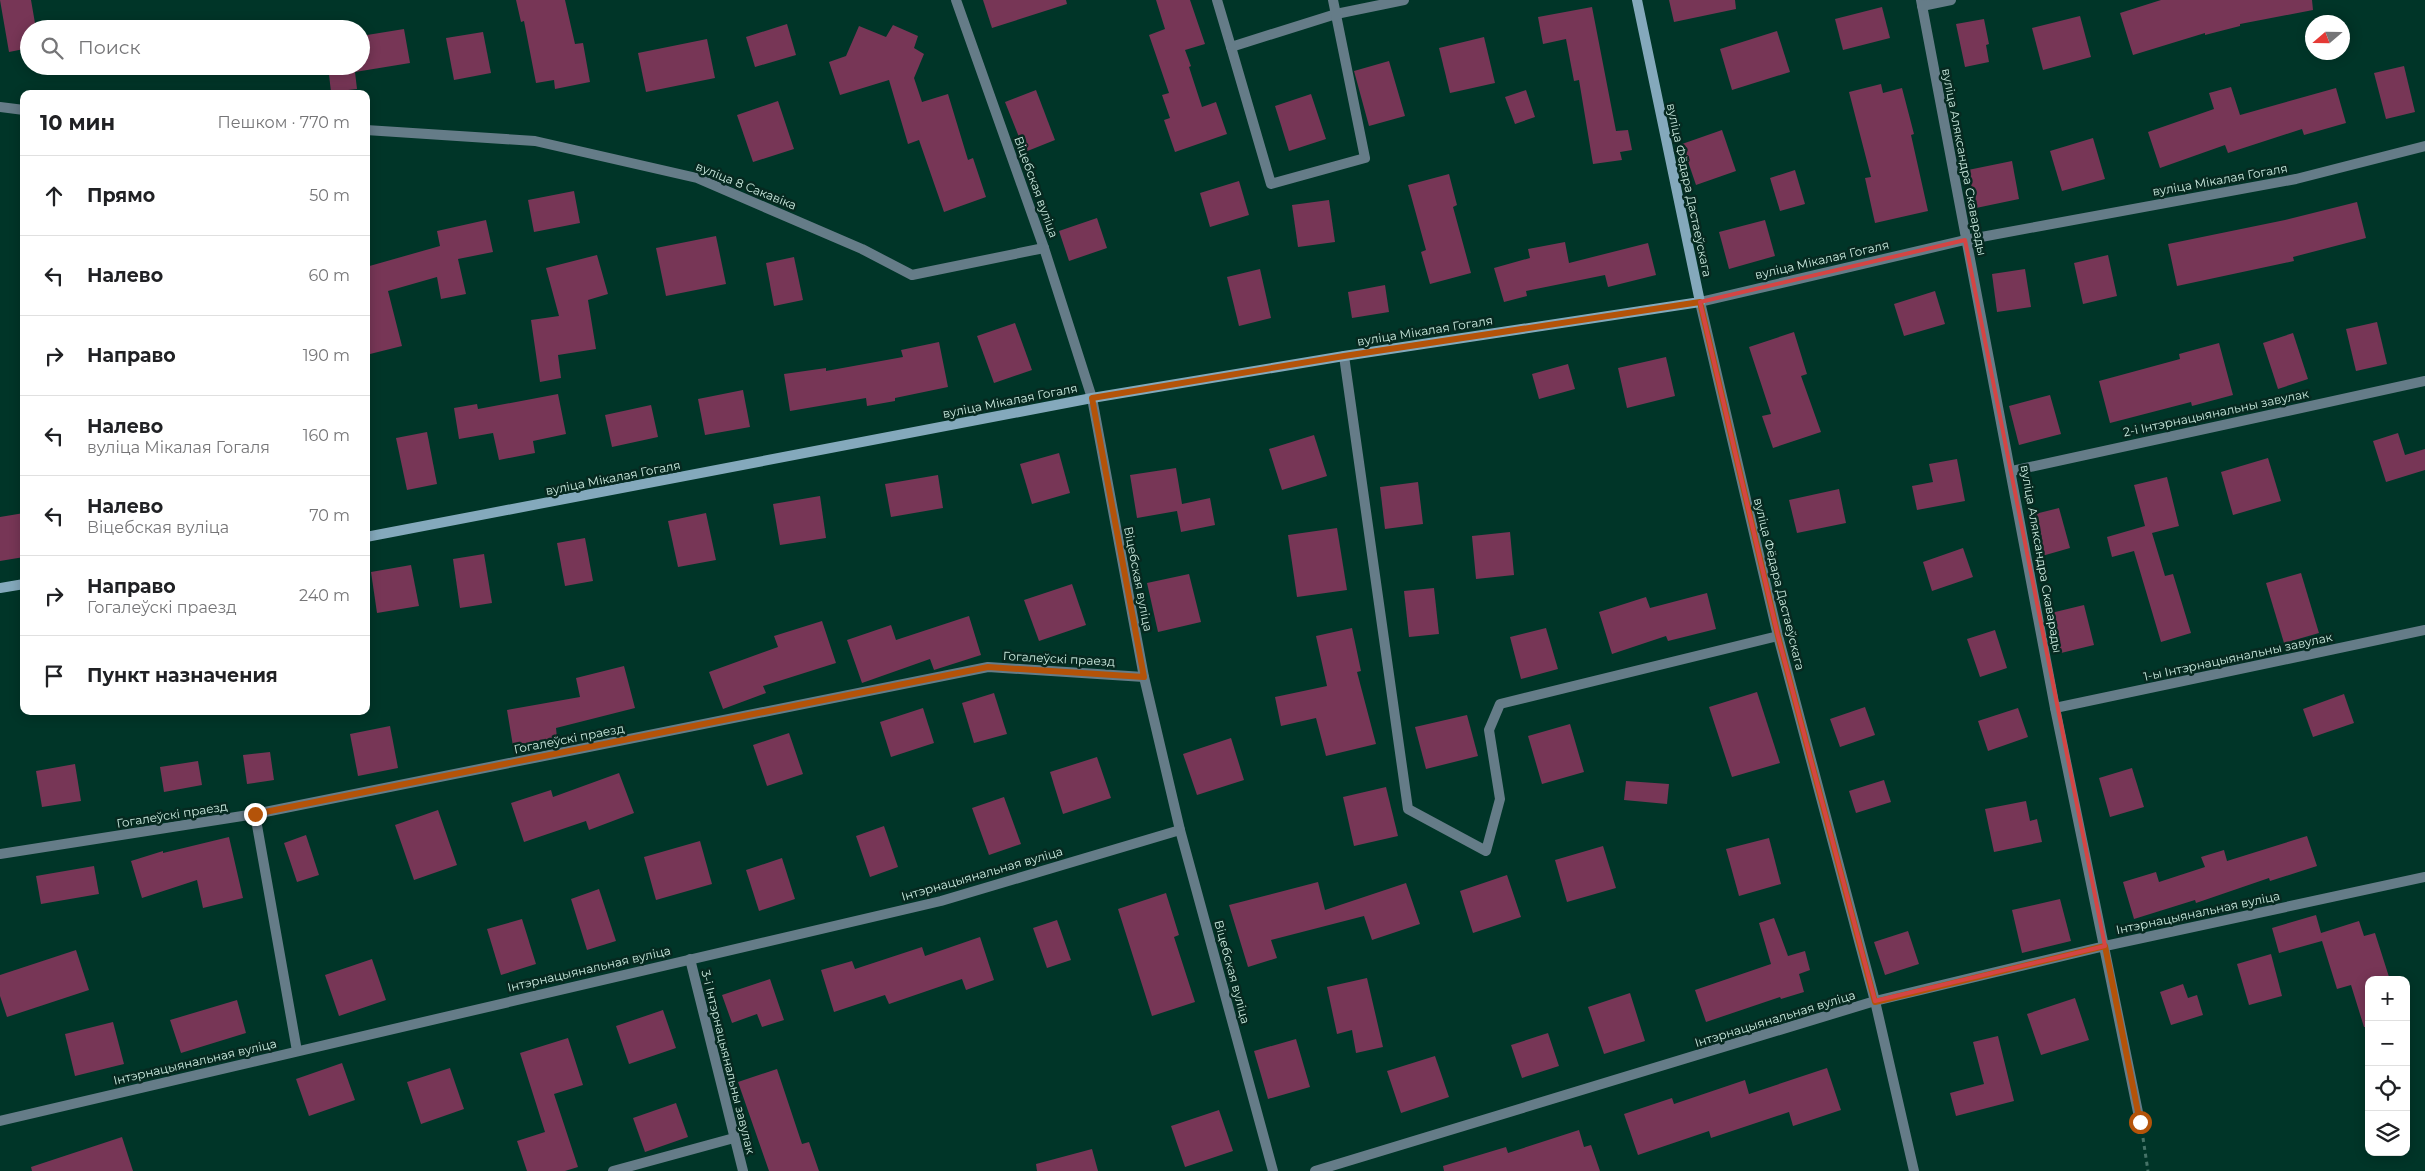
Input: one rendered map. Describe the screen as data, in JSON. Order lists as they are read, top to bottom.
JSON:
{
  "streets": {
    "street": [
      "вуліца Аляксандра Скаварады",
      "вуліца Мікалая Гогаля",
      "вуліца 8 Сакавіка",
      "Віцебская вуліца",
      "вуліца Фёдара Дастаеўскага",
      "2-і Інтэрнацыянальны завулак",
      "1-ы Інтэрнацыянальны завулак",
      "Гогалеўскі праезд",
      "Інтэрнацыянальная вуліца",
      "3-і Інтэрнацыянальны завулак"
    ]
  },
  "crossings": [
    ["вуліца Аляксандра Скаварады", "вуліца Мікалая Гогаля"],
    ["вуліца Аляксандра Скаварады", "2-і Інтэрнацыянальны завулак"],
    ["вуліца Аляксандра Скаварады", "1-ы Інтэрнацыянальны завулак"],
    ["вуліца Аляксандра Скаварады", "Інтэрнацыянальная вуліца"],
    ["вуліца Мікалая Гогаля", "Віцебская вуліца"],
    ["вуліца Мікалая Гогаля", "вуліца Фёдара Дастаеўскага"],
    ["вуліца 8 Сакавіка", "Віцебская вуліца"],
    ["Віцебская вуліца", "Гогалеўскі праезд"],
    ["Віцебская вуліца", "Інтэрнацыянальная вуліца"],
    ["вуліца Фёдара Дастаеўскага", "Інтэрнацыянальная вуліца"],
    ["Інтэрнацыянальная вуліца", "3-і Інтэрнацыянальны завулак"]
  ],
  "north": "left",
  "page": {
    "search": "Поиск",
    "heading": ["10 мин", "Пешком · 770 m"],
    "list": [
      ["Прямо", "50 m"],
      ["Налево", "60 m"],
      ["Направо", "190 m"],
      ["Налево", "вуліца Мікалая Гогаля", "160 m"],
      ["Налево", "Віцебская вуліца", "70 m"],
      ["Направо", "Гогалеўскі праезд", "240 m"],
      "Пункт назначения"
    ],
    "map_buttons": ["+", "−"]
  }
}
